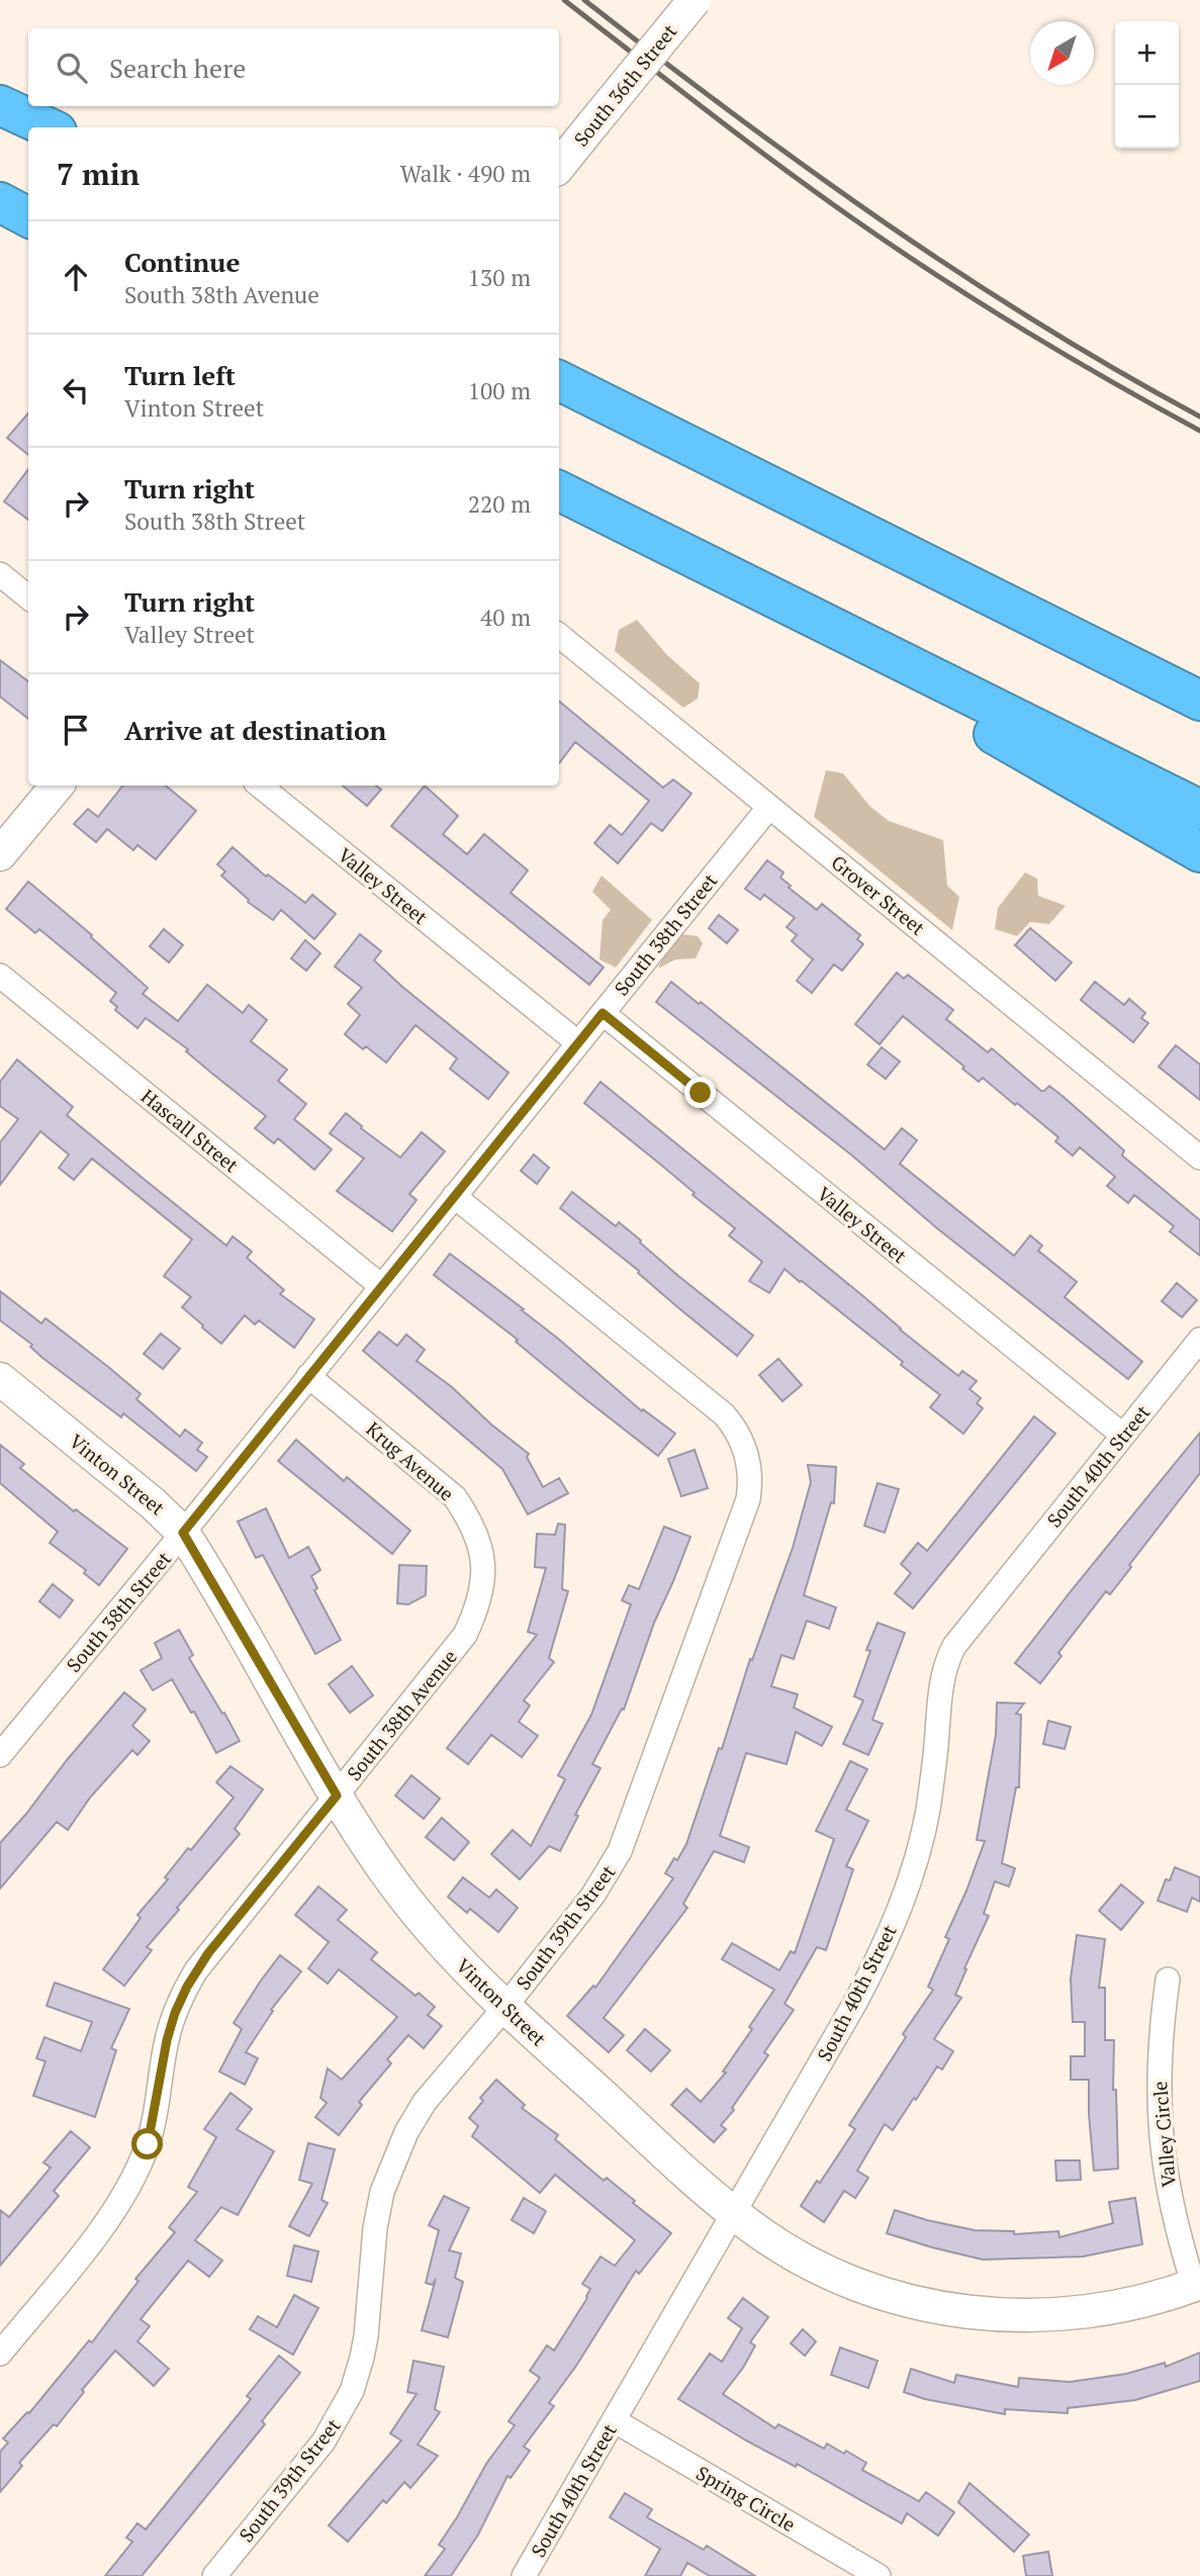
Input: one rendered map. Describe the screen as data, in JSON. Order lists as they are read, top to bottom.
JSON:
{
  "streets": {
    "street": [
      "South 36th Street",
      "Valley Street",
      "Grover Street",
      "South 38th Street",
      "Hascall Street",
      "Krug Avenue",
      "South 40th Street",
      "Vinton Street",
      "South 38th Avenue",
      "South 39th Street",
      "Valley Circle",
      "Spring Circle"
    ]
  },
  "crossings": [
    ["Valley Street", "South 38th Street"],
    ["Valley Street", "South 40th Street"],
    ["Grover Street", "South 38th Street"],
    ["South 38th Street", "Hascall Street"],
    ["South 38th Street", "Krug Avenue"],
    ["South 38th Street", "Vinton Street"],
    ["South 38th Street", "South 39th Street"],
    ["Krug Avenue", "South 38th Avenue"],
    ["South 40th Street", "Vinton Street"],
    ["South 40th Street", "Spring Circle"],
    ["Vinton Street", "South 38th Avenue"],
    ["Vinton Street", "South 39th Street"],
    ["Vinton Street", "Valley Circle"]
  ],
  "north": "bottom left",
  "page": {
    "map_buttons": ["+", "−"],
    "search": "Search here",
    "heading": ["7 min", "Walk · 490 m"],
    "list": [
      ["Continue", "South 38th Avenue", "130 m"],
      ["Turn left", "Vinton Street", "100 m"],
      ["Turn right", "South 38th Street", "220 m"],
      ["Turn right", "Valley Street", "40 m"],
      "Arrive at destination"
    ]
  }
}
